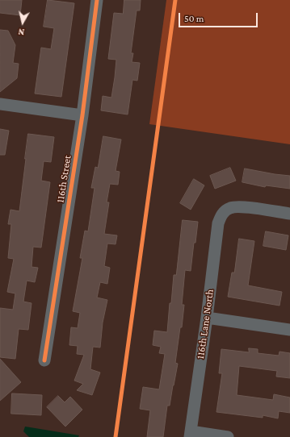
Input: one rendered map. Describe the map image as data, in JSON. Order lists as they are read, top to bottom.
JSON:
{
  "streets": {
    "street": ["116th Street", "116th Lane North"]
  },
  "scale_bar": "50 m",
  "north": "bottom"
}
